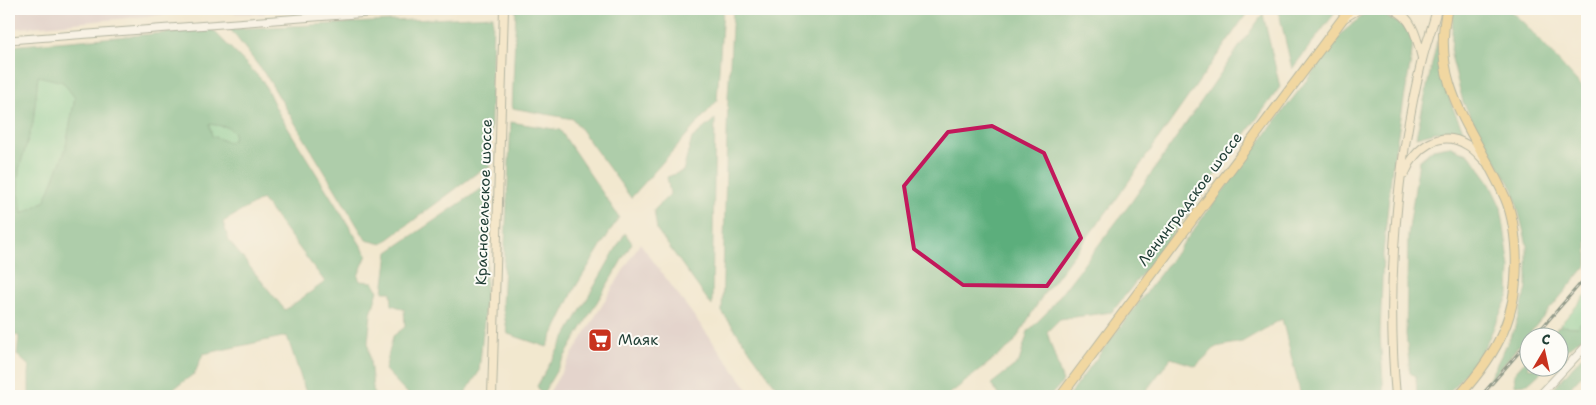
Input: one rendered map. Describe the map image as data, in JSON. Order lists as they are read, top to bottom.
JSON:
{
  "streets": {
    "main road": ["Ленинградское шоссе", "Красносельское шоссе"]
  },
  "places": {
    "supermarket": ["Маяк"]
  },
  "north": "top"
}
